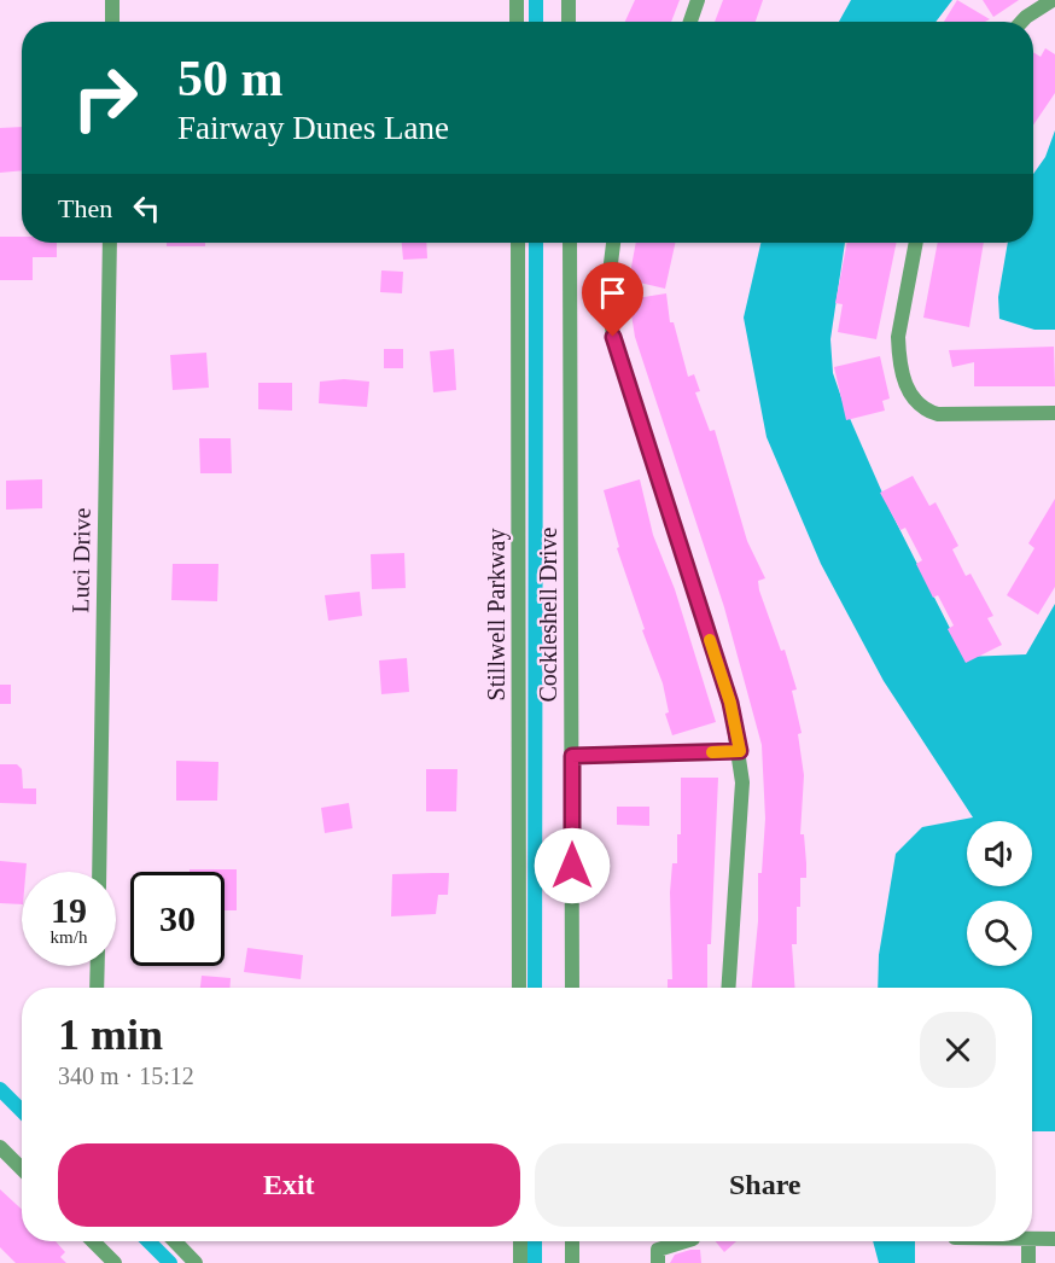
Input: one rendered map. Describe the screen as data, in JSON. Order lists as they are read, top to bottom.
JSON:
{
  "streets": {
    "street": ["Luci Drive", "Stillwell Parkway", "Cockleshell Drive"]
  },
  "page": {
    "turn": ["50 m", "Fairway Dunes Lane"],
    "then": "Then",
    "speed": "19 km/h",
    "limit": "30",
    "heading": ["1 min", "340 m · 15:12"],
    "buttons": ["Exit", "Share"]
  }
}
